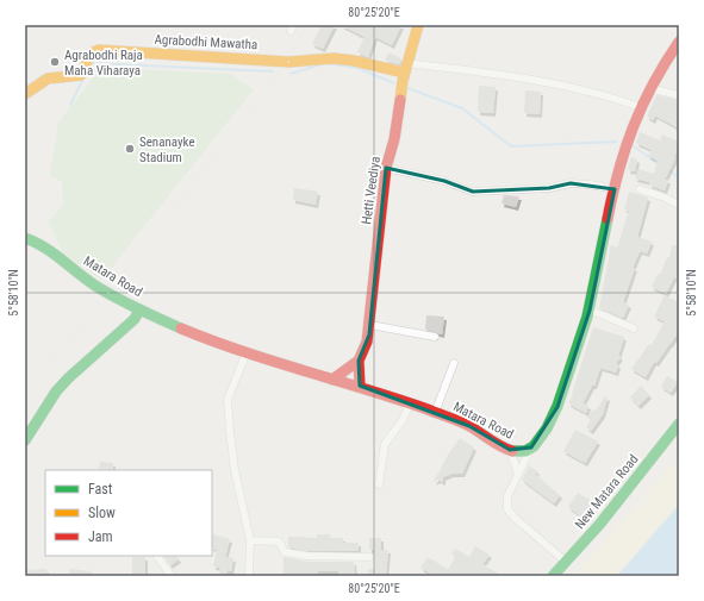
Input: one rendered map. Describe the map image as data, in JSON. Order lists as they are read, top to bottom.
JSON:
{
  "streets": {
    "main road": [
      "Agrabodhi Mawatha",
      "Hetti Veediya",
      "Matara Road",
      "New Matara Road"
    ]
  },
  "crossings": [
    ["Agrabodhi Mawatha", "Hetti Veediya"],
    ["Hetti Veediya", "Matara Road"]
  ],
  "places": ["Agrabodhi Raja Maha Viharaya", "Senanayke Stadium"],
  "legend": ["Fast", "Slow", "Jam"],
  "coordinates": ["80°25'20\"E", "5°58'10\"N"]
}
